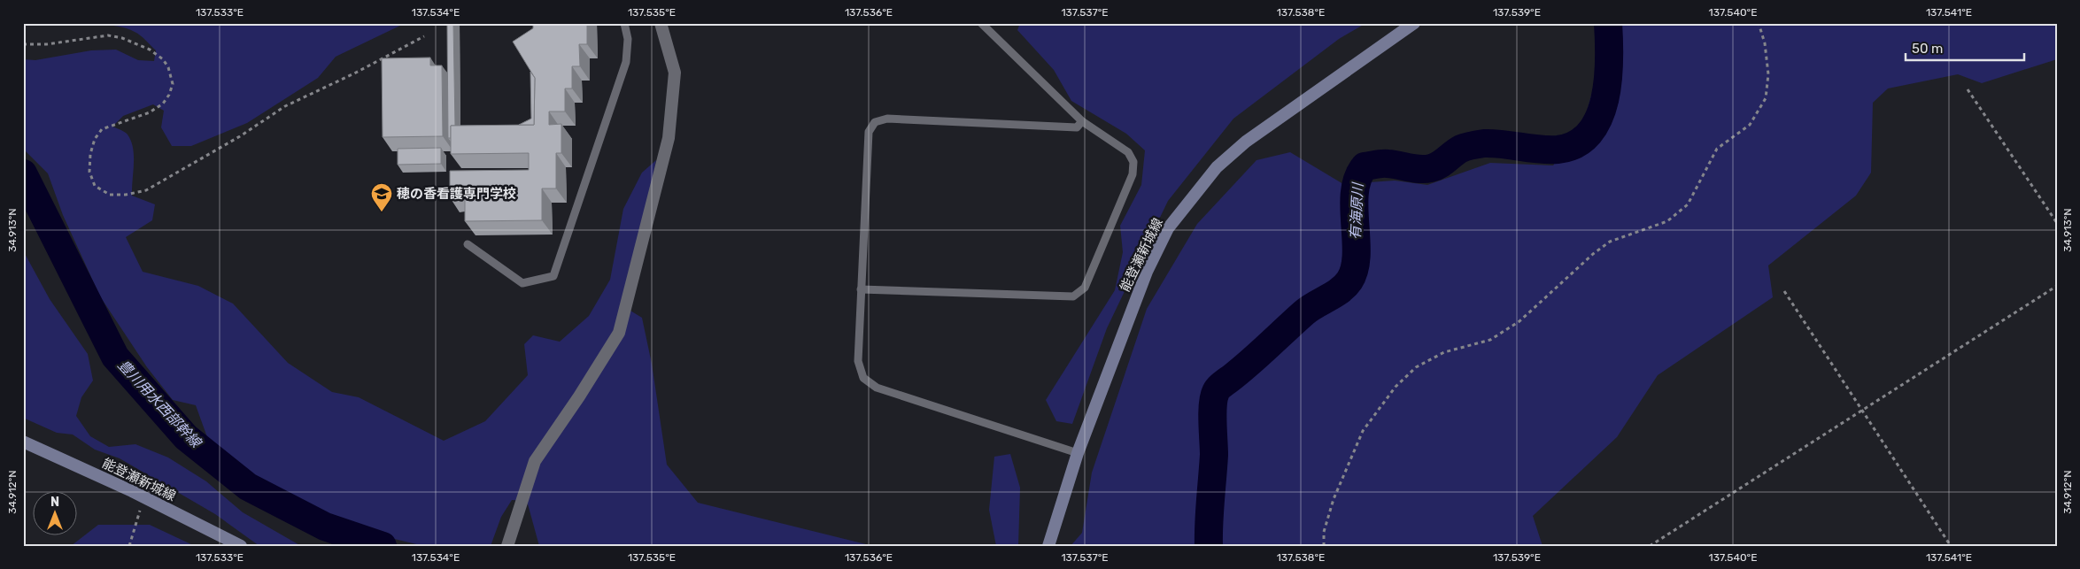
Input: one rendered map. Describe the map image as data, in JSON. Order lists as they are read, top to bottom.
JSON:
{
  "streets": {
    "main road": ["能登瀬新城線"]
  },
  "water": ["有海原川", "豊川用水西部幹線"],
  "places": {
    "school or university": ["穂の香看護専門学校"]
  },
  "scale_bar": "50 m",
  "north": "top",
  "coordinates": [
    "137.533°E",
    "137.534°E",
    "137.535°E",
    "137.536°E",
    "137.537°E",
    "137.538°E",
    "137.539°E",
    "137.540°E",
    "137.541°E",
    "34.913°N",
    "34.912°N"
  ]
}
